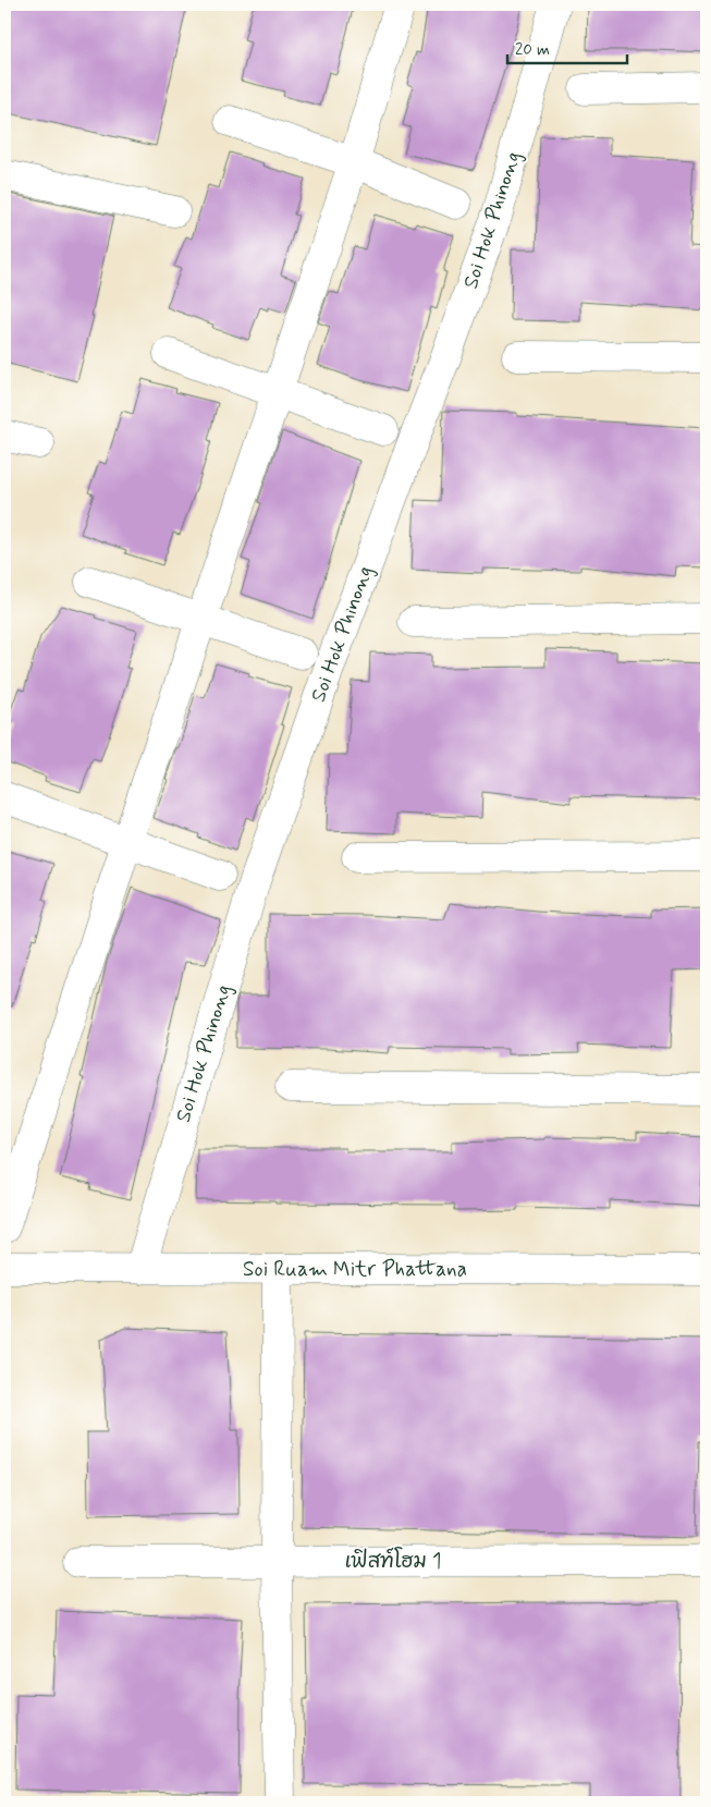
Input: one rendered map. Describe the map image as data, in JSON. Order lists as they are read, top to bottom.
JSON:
{
  "streets": {
    "street": ["Soi Hok Phinong", "Soi Ruam Mitr Phattana", "เฟิสท์โฮม 1"]
  },
  "crossings": [
    ["Soi Hok Phinong", "Soi Ruam Mitr Phattana"]
  ],
  "scale_bar": "20 m"
}
